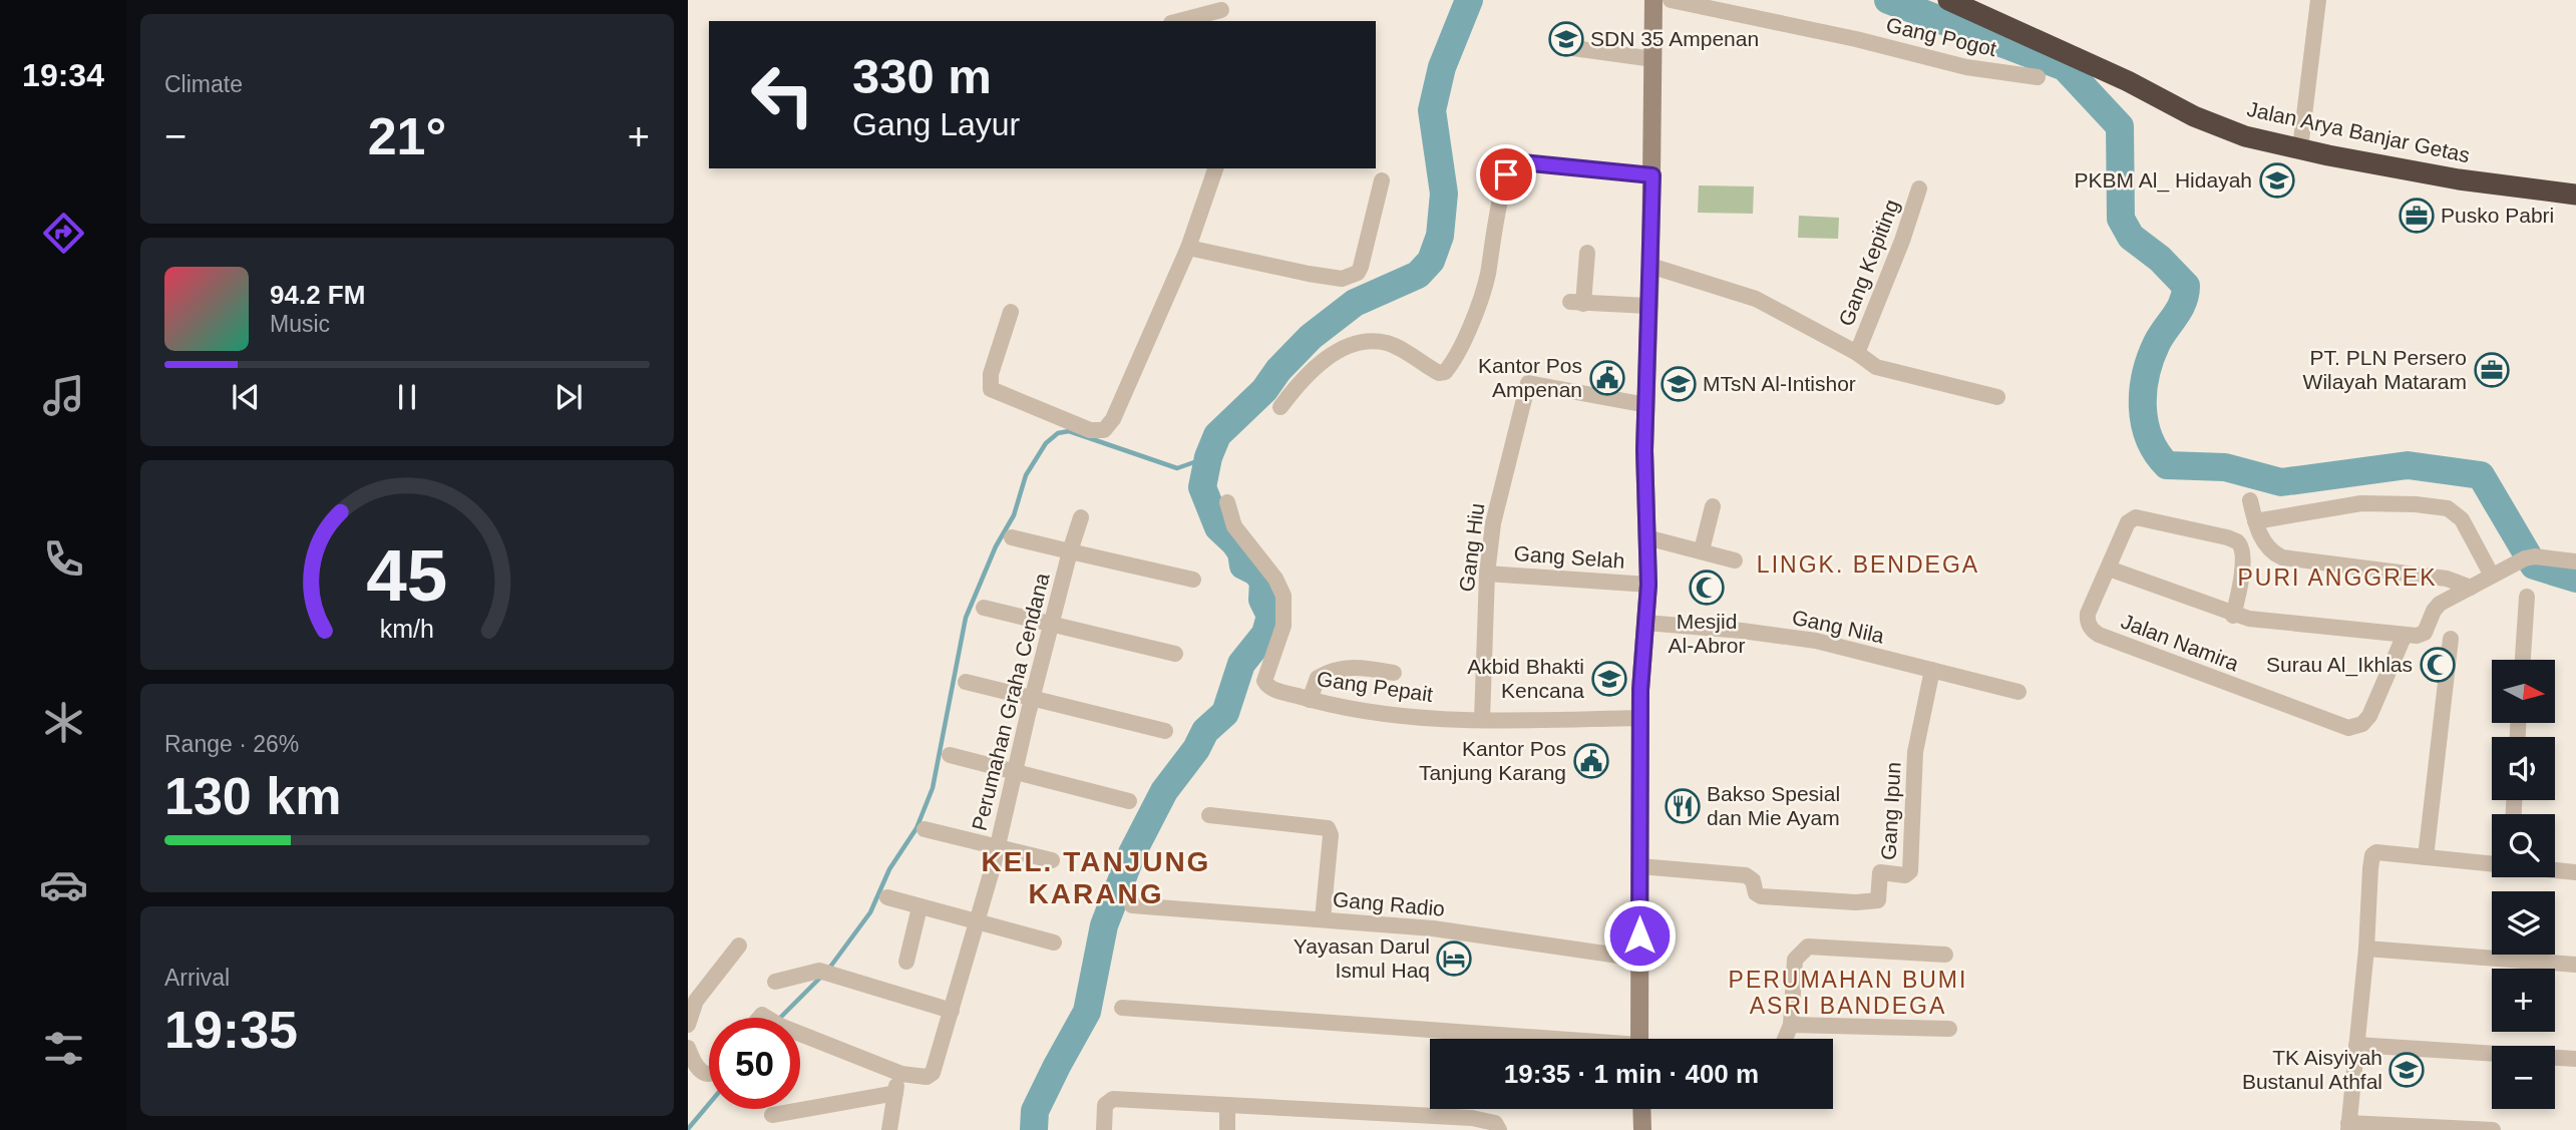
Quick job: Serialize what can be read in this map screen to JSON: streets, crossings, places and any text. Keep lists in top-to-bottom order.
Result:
{
  "streets": {
    "highway": ["Jalan Arya Banjar Getas"],
    "street": [
      "Gang Pogot",
      "Gang Kepiting",
      "Gang Hiu",
      "Gang Selah",
      "Gang Nila",
      "Jalan Namira",
      "Gang Pepait",
      "Perumahan Graha Cendana",
      "Gang Ipun",
      "Gang Radio"
    ]
  },
  "crossings": [
    ["Gang Hiu", "Gang Selah"],
    ["Gang Hiu", "Gang Pepait"],
    ["Gang Nila", "Gang Ipun"]
  ],
  "districts": [
    "LINGK. BENDEGA",
    "PURI ANGGREK",
    "KEL. TANJUNG KARANG",
    "PERUMAHAN BUMI ASRI BANDEGA"
  ],
  "places": {
    "school or university": [
      "SDN 35 Ampenan",
      "PKBM Al_ Hidayah",
      "MTsN Al-Intishor",
      "Akbid Bhakti Kencana",
      "TK Aisyiyah Bustanul Athfal"
    ],
    "office": ["Pusko Pabri", "PT. PLN Persero Wilayah Mataram"],
    "public building": ["Kantor Pos Ampenan", "Kantor Pos Tanjung Karang"],
    "mosque": ["Mesjid Al-Abror", "Surau Al_Ikhlas"],
    "restaurant": ["Bakso Spesial dan Mie Ayam"],
    "hotel": ["Yayasan Darul Ismul Haq"]
  },
  "north": "right",
  "page": {
    "tabs": "19:34",
    "tile": [
      "Climate",
      ["Range · 26%", "130 km"],
      ["Arrival", "19:35"]
    ],
    "turn": ["330 m", "Gang Layur"],
    "heat": ["−", "21°", "+"],
    "song": ["94.2 FM", "Music"],
    "map_buttons": ["+", "−"],
    "limit": "50",
    "trip": "19:35 · 1 min · 400 m",
    "gauge": ["45", "km/h"]
  }
}
